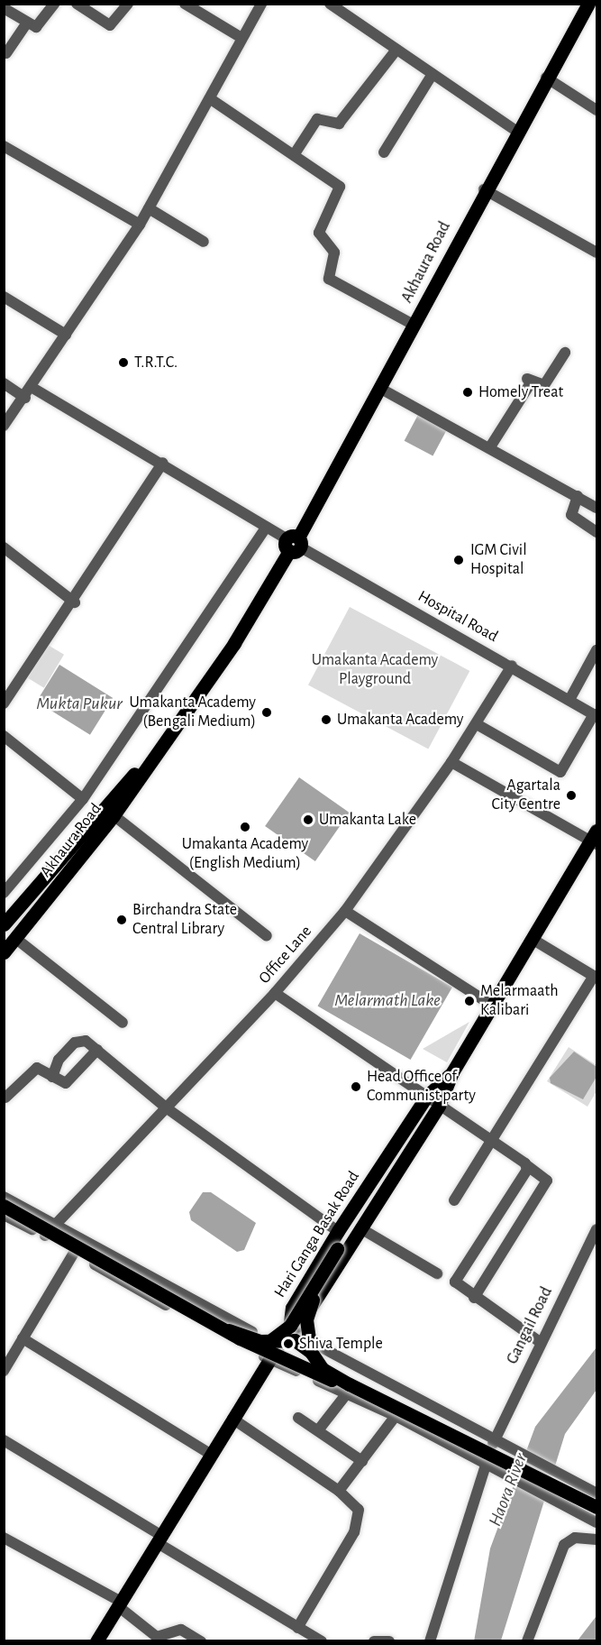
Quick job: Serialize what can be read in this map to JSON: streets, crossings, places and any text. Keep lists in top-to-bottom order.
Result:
{
  "streets": {
    "main road": ["Akhaura Road", "Hari Ganga Basak Road"],
    "street": ["Hospital Road", "Office Lane", "Gangail Road"]
  },
  "crossings": [
    ["Akhaura Road", "Hospital Road"],
    ["Hospital Road", "Office Lane"]
  ],
  "water": ["Mukta Pukur", "Melarmath Lake", "Haora River"],
  "parks": ["Umakanta Academy Playground"],
  "places": [
    "T.R.T.C.",
    "Homely Treat",
    "IGM Civil Hospital",
    "Umakanta Academy (Bengali Medium)",
    "Umakanta Academy",
    "Agartala City Centre",
    "Umakanta Lake",
    "Umakanta Academy (English Medium)",
    "Birchandra State Central Library",
    "Melarmaath Kalibari",
    "Head Office of Communist party",
    "Shiva Temple"
  ]
}
